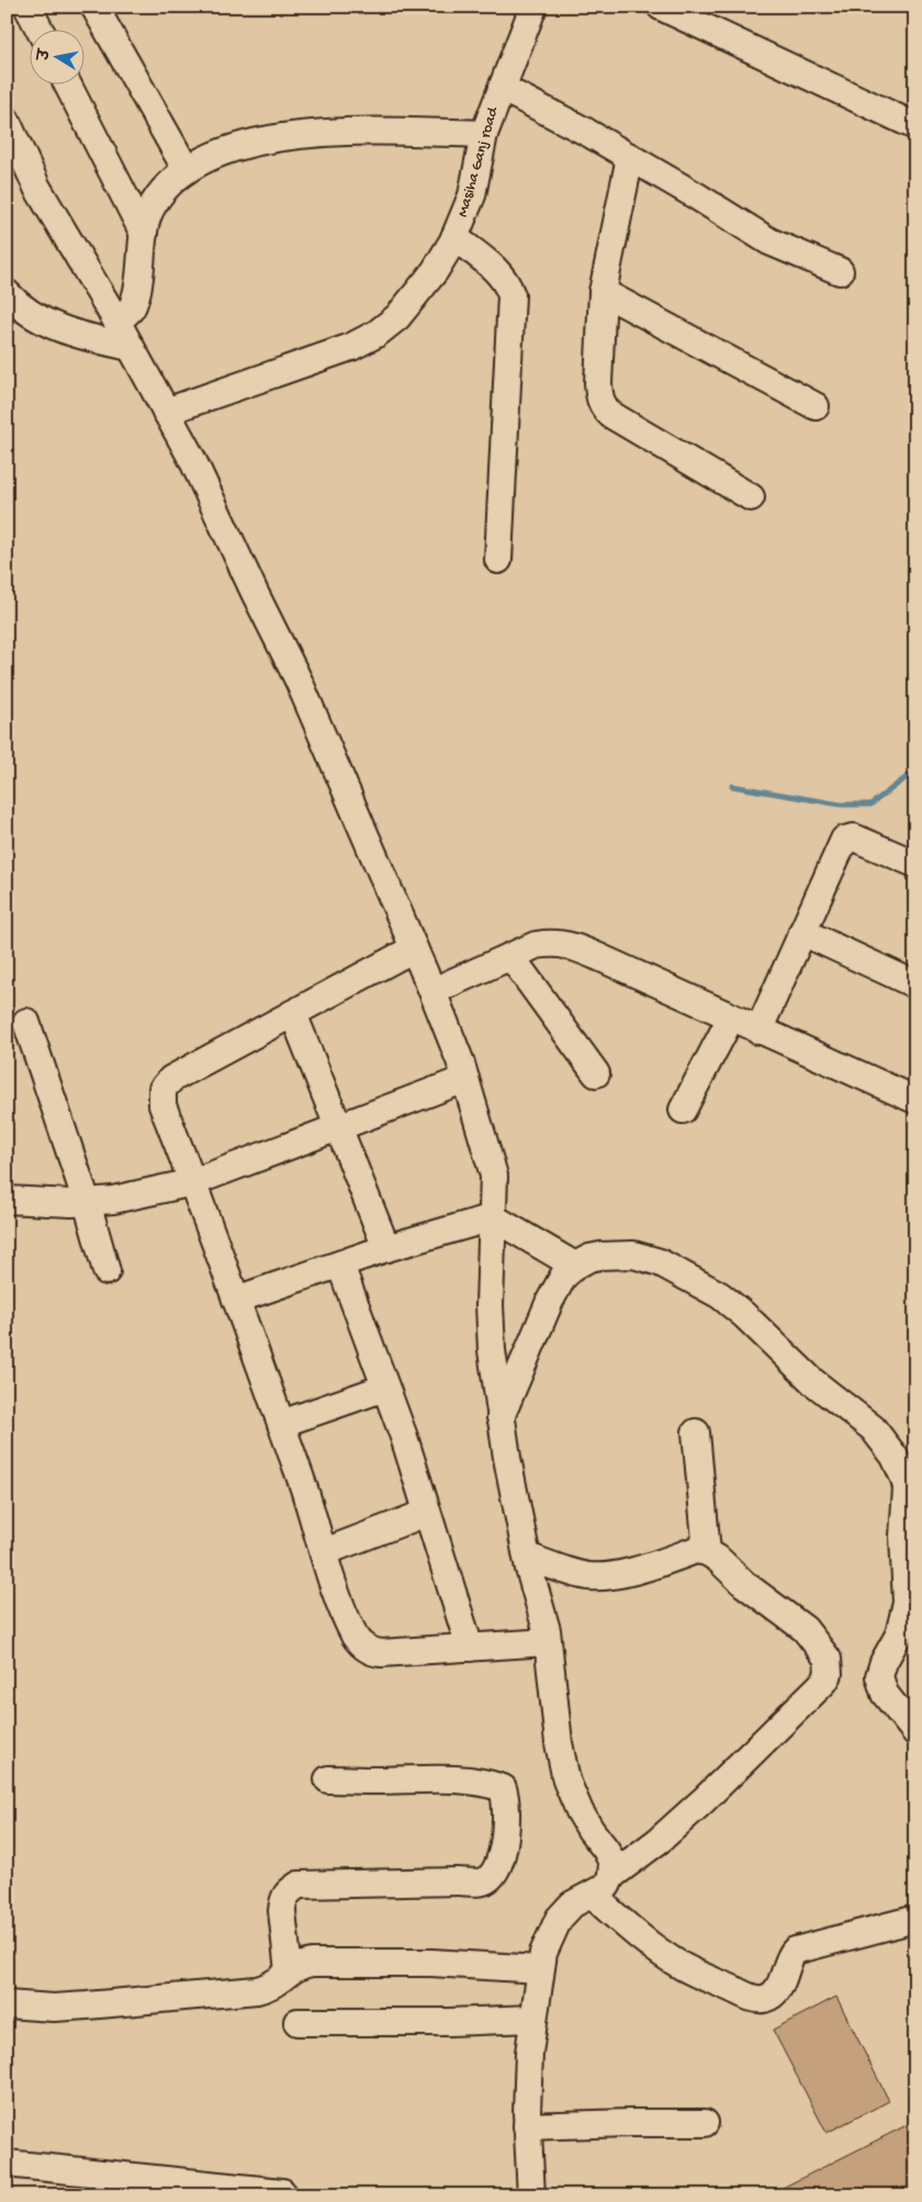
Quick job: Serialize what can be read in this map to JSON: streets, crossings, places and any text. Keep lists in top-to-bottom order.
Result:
{
  "streets": {
    "street": ["Masiha Ganj road"]
  },
  "north": "left"
}
